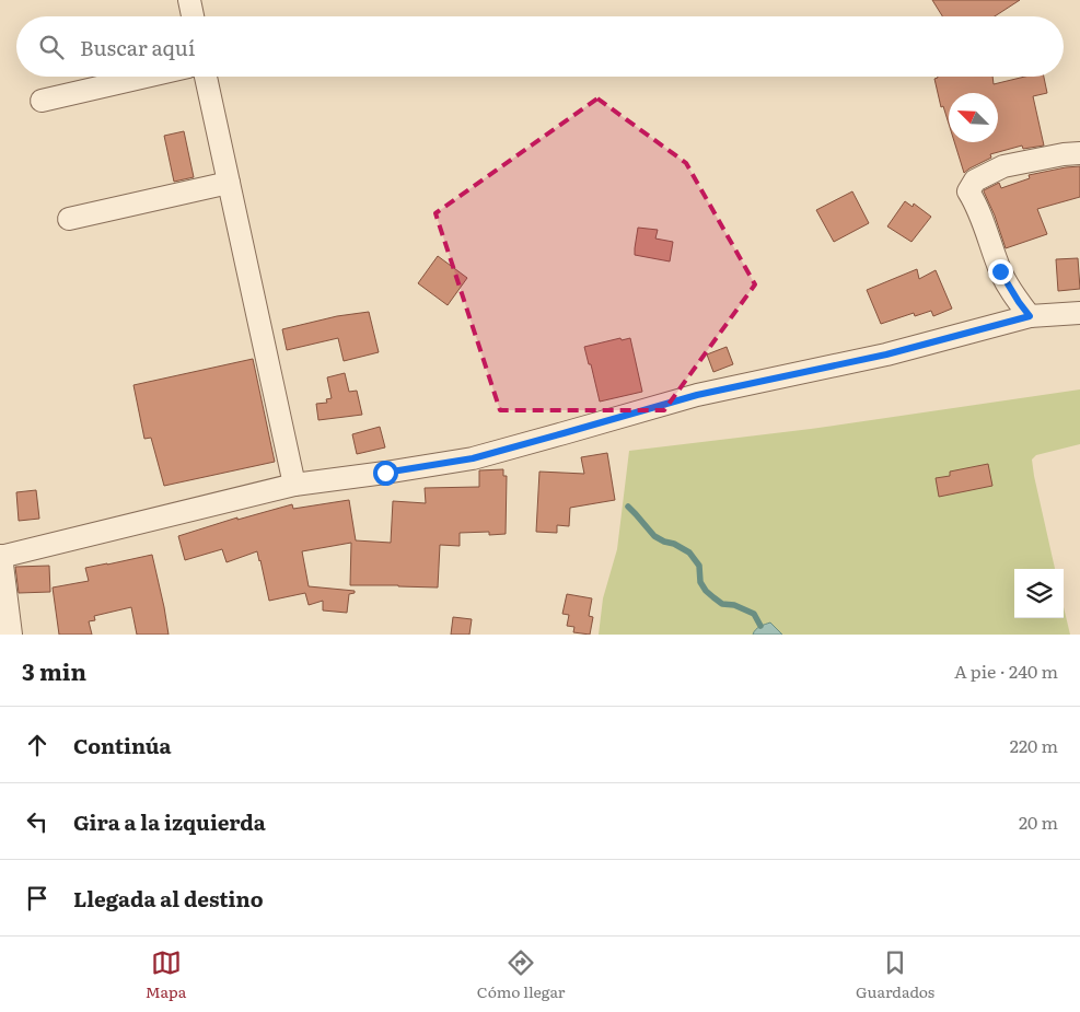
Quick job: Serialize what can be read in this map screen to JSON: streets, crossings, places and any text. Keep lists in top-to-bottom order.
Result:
{
  "north": "top left",
  "page": {
    "search": "Buscar aquí",
    "heading": ["3 min", "A pie · 240 m"],
    "list": [
      ["Continúa", "220 m"],
      ["Gira a la izquierda", "20 m"],
      "Llegada al destino"
    ],
    "nav": ["Mapa", "Cómo llegar", "Guardados"]
  }
}
